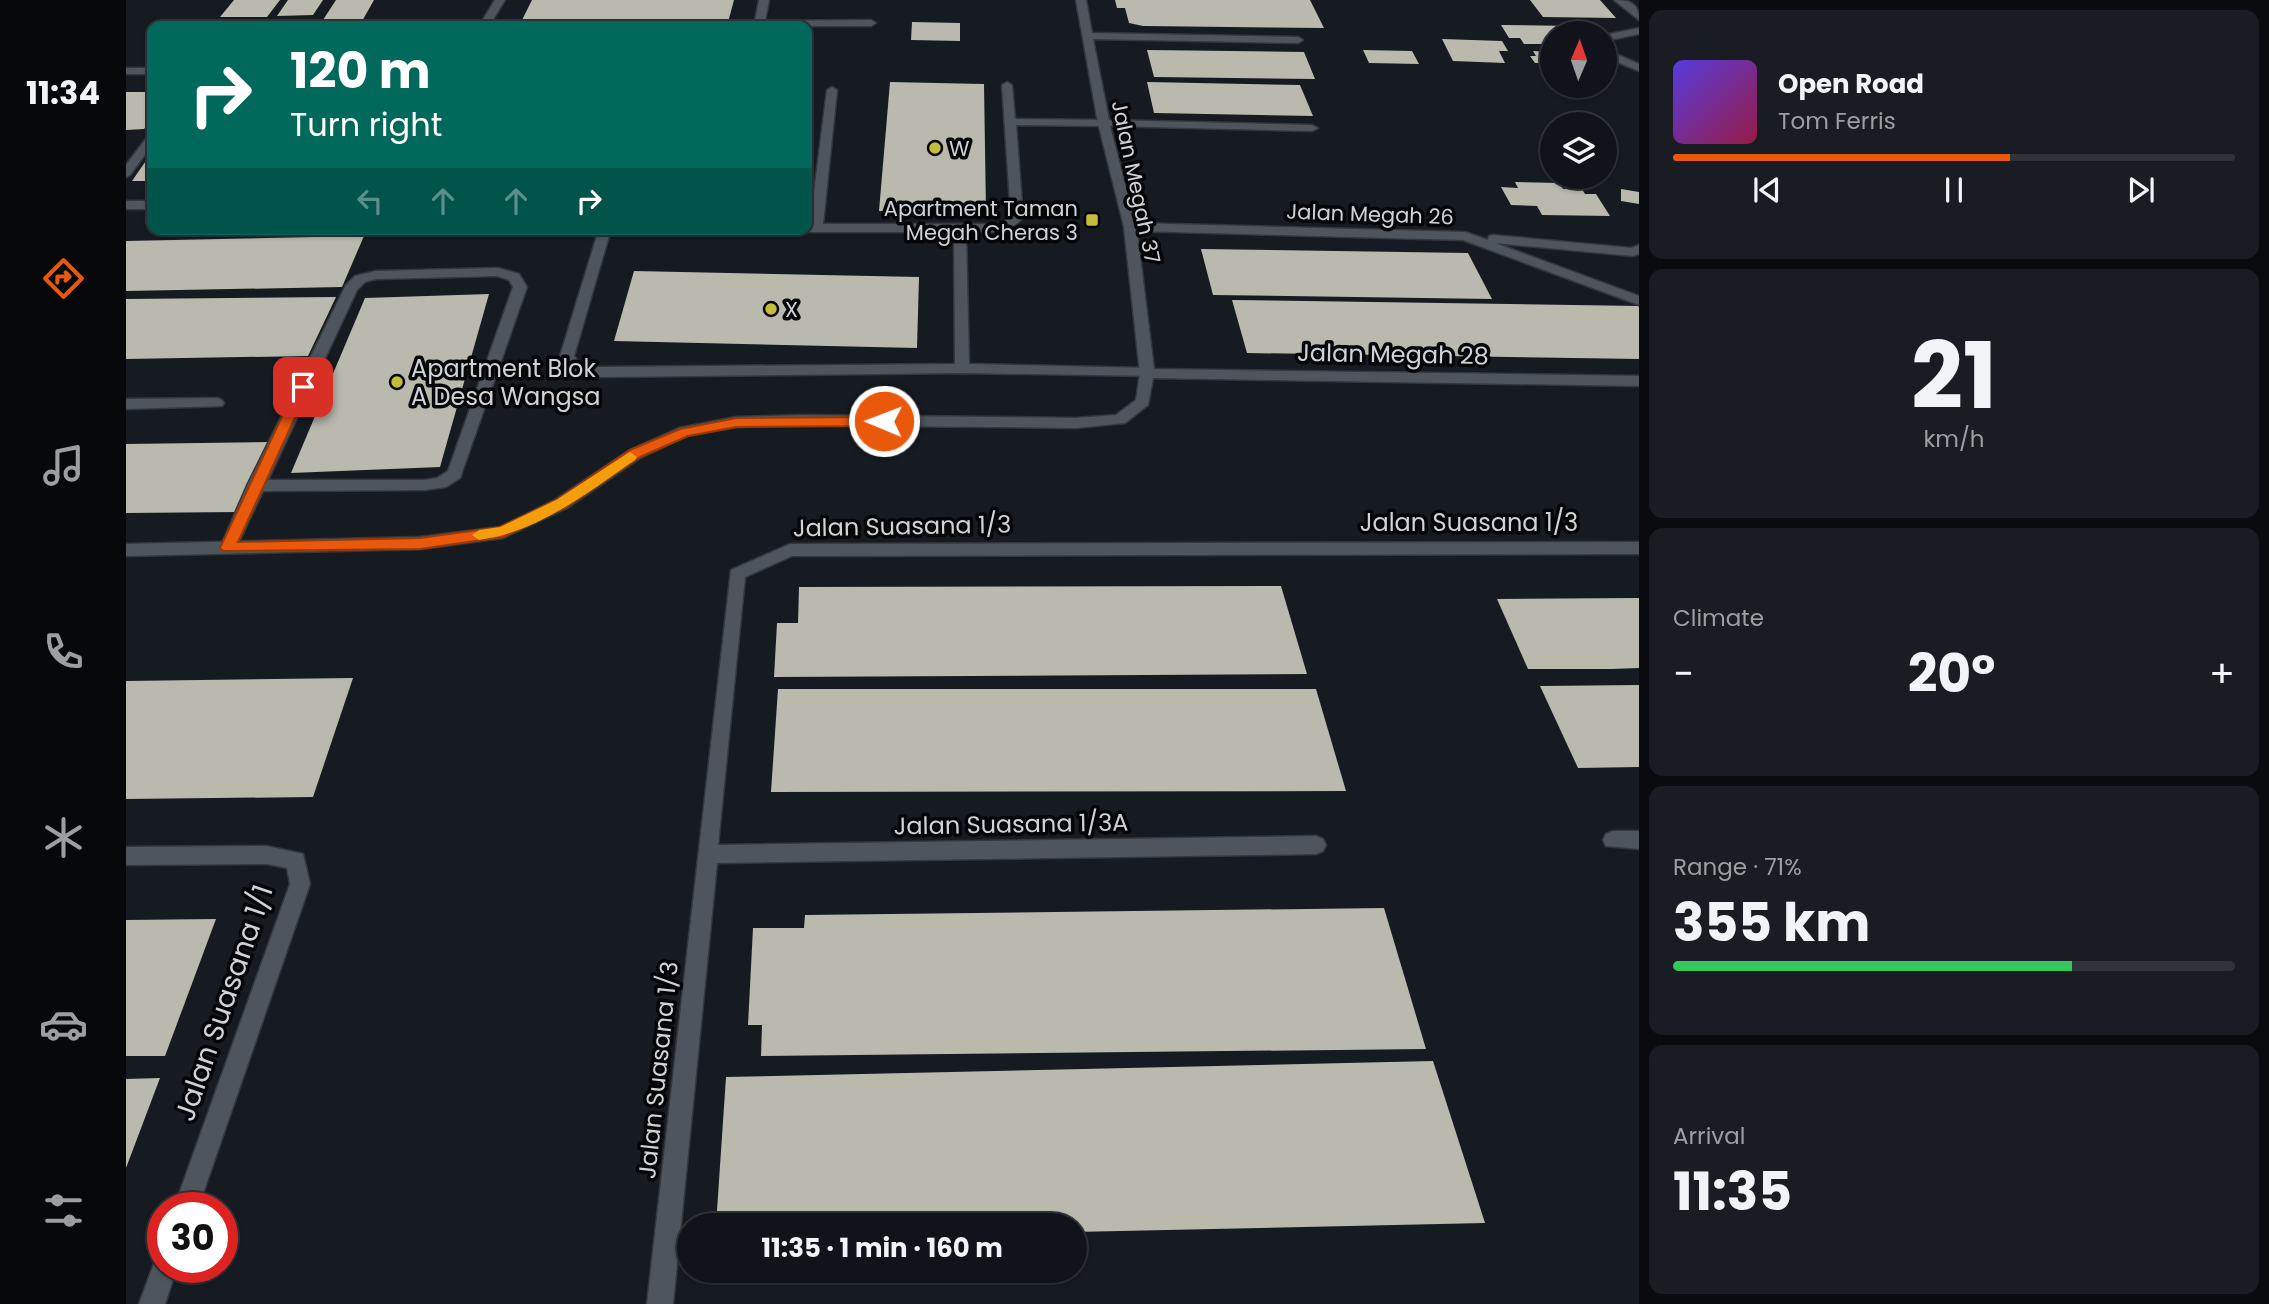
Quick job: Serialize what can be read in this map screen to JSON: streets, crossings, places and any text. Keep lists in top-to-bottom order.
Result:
{
  "streets": {
    "street": [
      "Jalan Megah 37",
      "Jalan Megah 26",
      "Jalan Megah 28",
      "Jalan Suasana 1/3",
      "Jalan Suasana 1/3A",
      "Jalan Suasana 1/1"
    ]
  },
  "crossings": [
    ["Jalan Megah 37", "Jalan Megah 26"],
    ["Jalan Megah 37", "Jalan Megah 28"],
    ["Jalan Suasana 1/3", "Jalan Suasana 1/3A"]
  ],
  "places": {
    "other": ["W", "X", "Apartment Blok A Desa Wangsa"],
    "transit": ["Apartment Taman Megah Cheras 3"]
  },
  "north": "top",
  "page": {
    "tabs": "11:34",
    "turn": ["120 m", "Turn right"],
    "song": ["Open Road", "Tom Ferris"],
    "tile": [
      ["21", "km/h"],
      "Climate",
      ["Range · 71%", "355 km"],
      ["Arrival", "11:35"]
    ],
    "heat": ["−", "20°", "+"],
    "limit": "30",
    "trip": "11:35 · 1 min · 160 m"
  }
}
